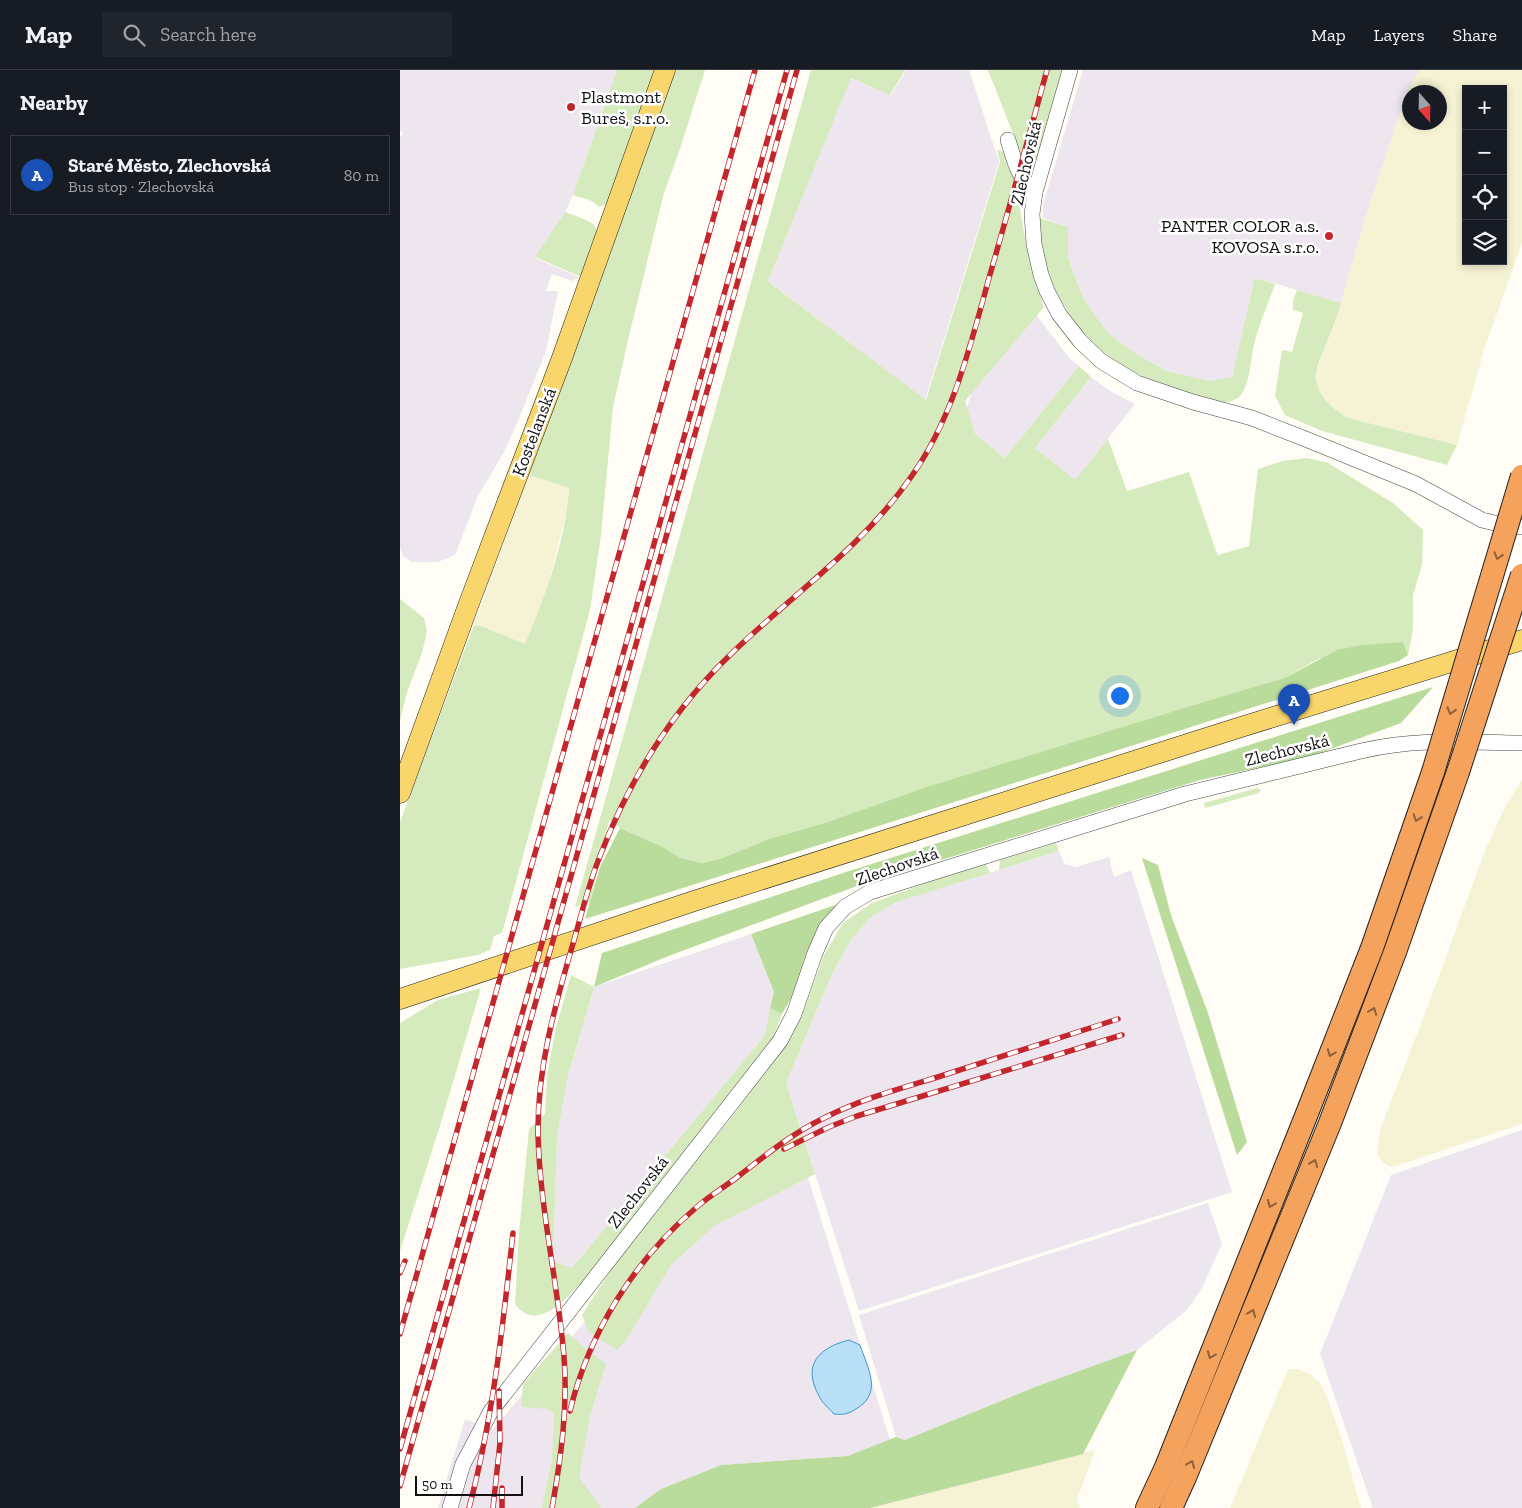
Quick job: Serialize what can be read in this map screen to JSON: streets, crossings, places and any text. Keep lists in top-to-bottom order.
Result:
{
  "streets": {
    "main road": ["Kostelanská"],
    "street": ["Zlechovská"]
  },
  "places": ["Plastmont Bureš, s.r.o.", "PANTER COLOR a.s. KOVOSA s.r.o."],
  "scale_bar": "50 m",
  "north": "bottom",
  "page": {
    "header": "Map",
    "search": "Search here",
    "nav": ["Map", "Layers", "Share"],
    "heading": "Nearby",
    "map_buttons": ["+", "−"],
    "list": [
      {
        "mark": "A",
        "name": "Staré Město, Zlechovská",
        "note": "Bus stop · Zlechovská",
        "value": "80 m"
      }
    ],
    "pins": "A",
    "scale": "50 m"
  }
}
